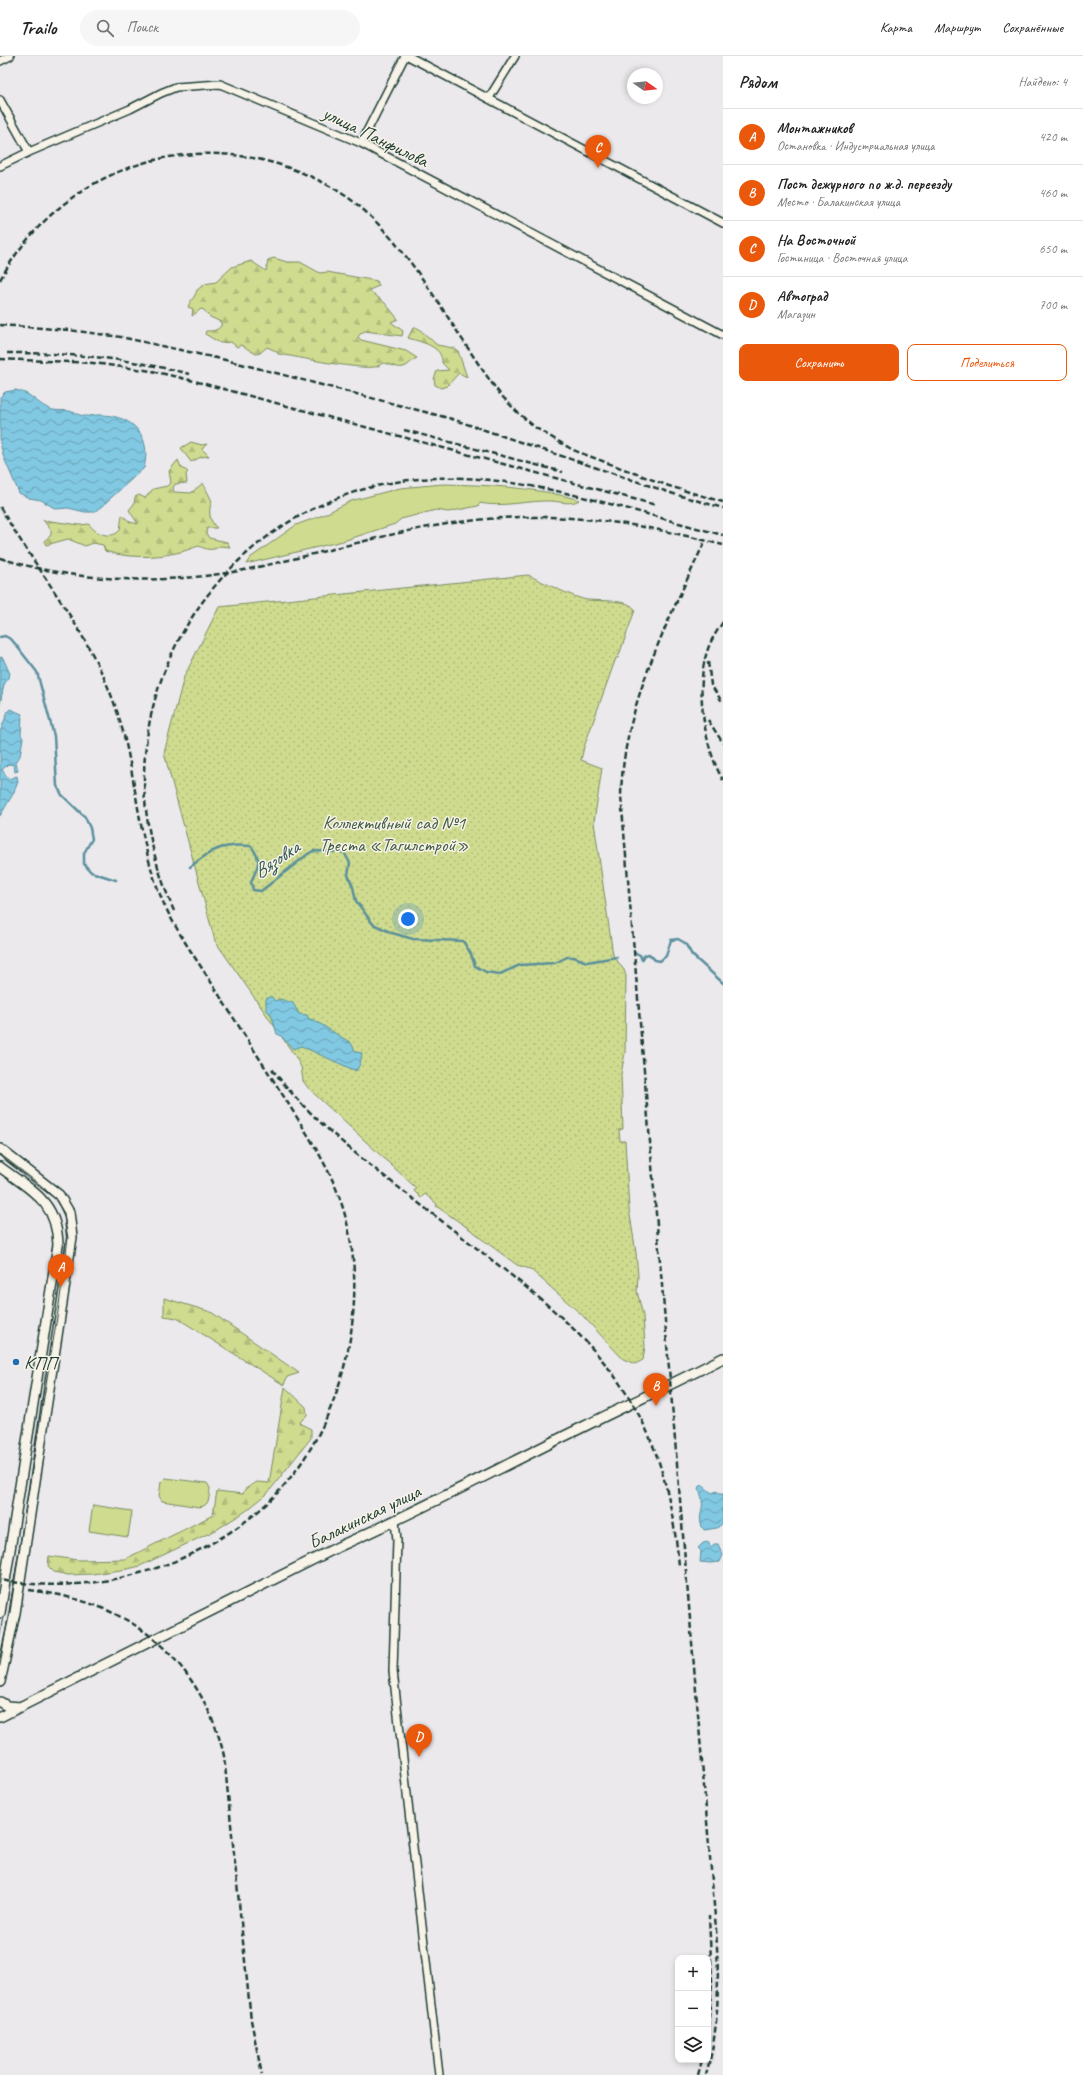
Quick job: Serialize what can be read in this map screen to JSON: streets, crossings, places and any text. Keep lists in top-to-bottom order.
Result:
{
  "streets": {
    "main road": ["Балакинская улица"],
    "street": ["улица Панфилова"]
  },
  "water": ["Вязовка"],
  "parks": ["Коллективный сад №1 Треста «Тагилстрой»"],
  "places": ["КПП"],
  "north": "right",
  "page": {
    "header": "Trailo",
    "search": "Поиск",
    "nav": ["Карта", "Маршрут", "Сохранённые"],
    "heading": ["Рядом", "Найдено: 4"],
    "list": [
      {
        "mark": "A",
        "name": "Монтажников",
        "note": "Остановка · Индустриальная улица",
        "value": "420 m"
      },
      {
        "mark": "B",
        "name": "Пост дежурного по ж.д. переезду",
        "note": "Место · Балакинская улица",
        "value": "460 m"
      },
      {
        "mark": "C",
        "name": "На Восточной",
        "note": "Гостиница · Восточная улица",
        "value": "650 m"
      },
      {
        "mark": "D",
        "name": "Автоград",
        "note": "Магазин",
        "value": "700 m"
      }
    ],
    "pins": [
      "C",
      "A",
      "B",
      "D"
    ],
    "buttons": ["Сохранить", "Поделиться"],
    "map_buttons": ["+", "−"]
  }
}
